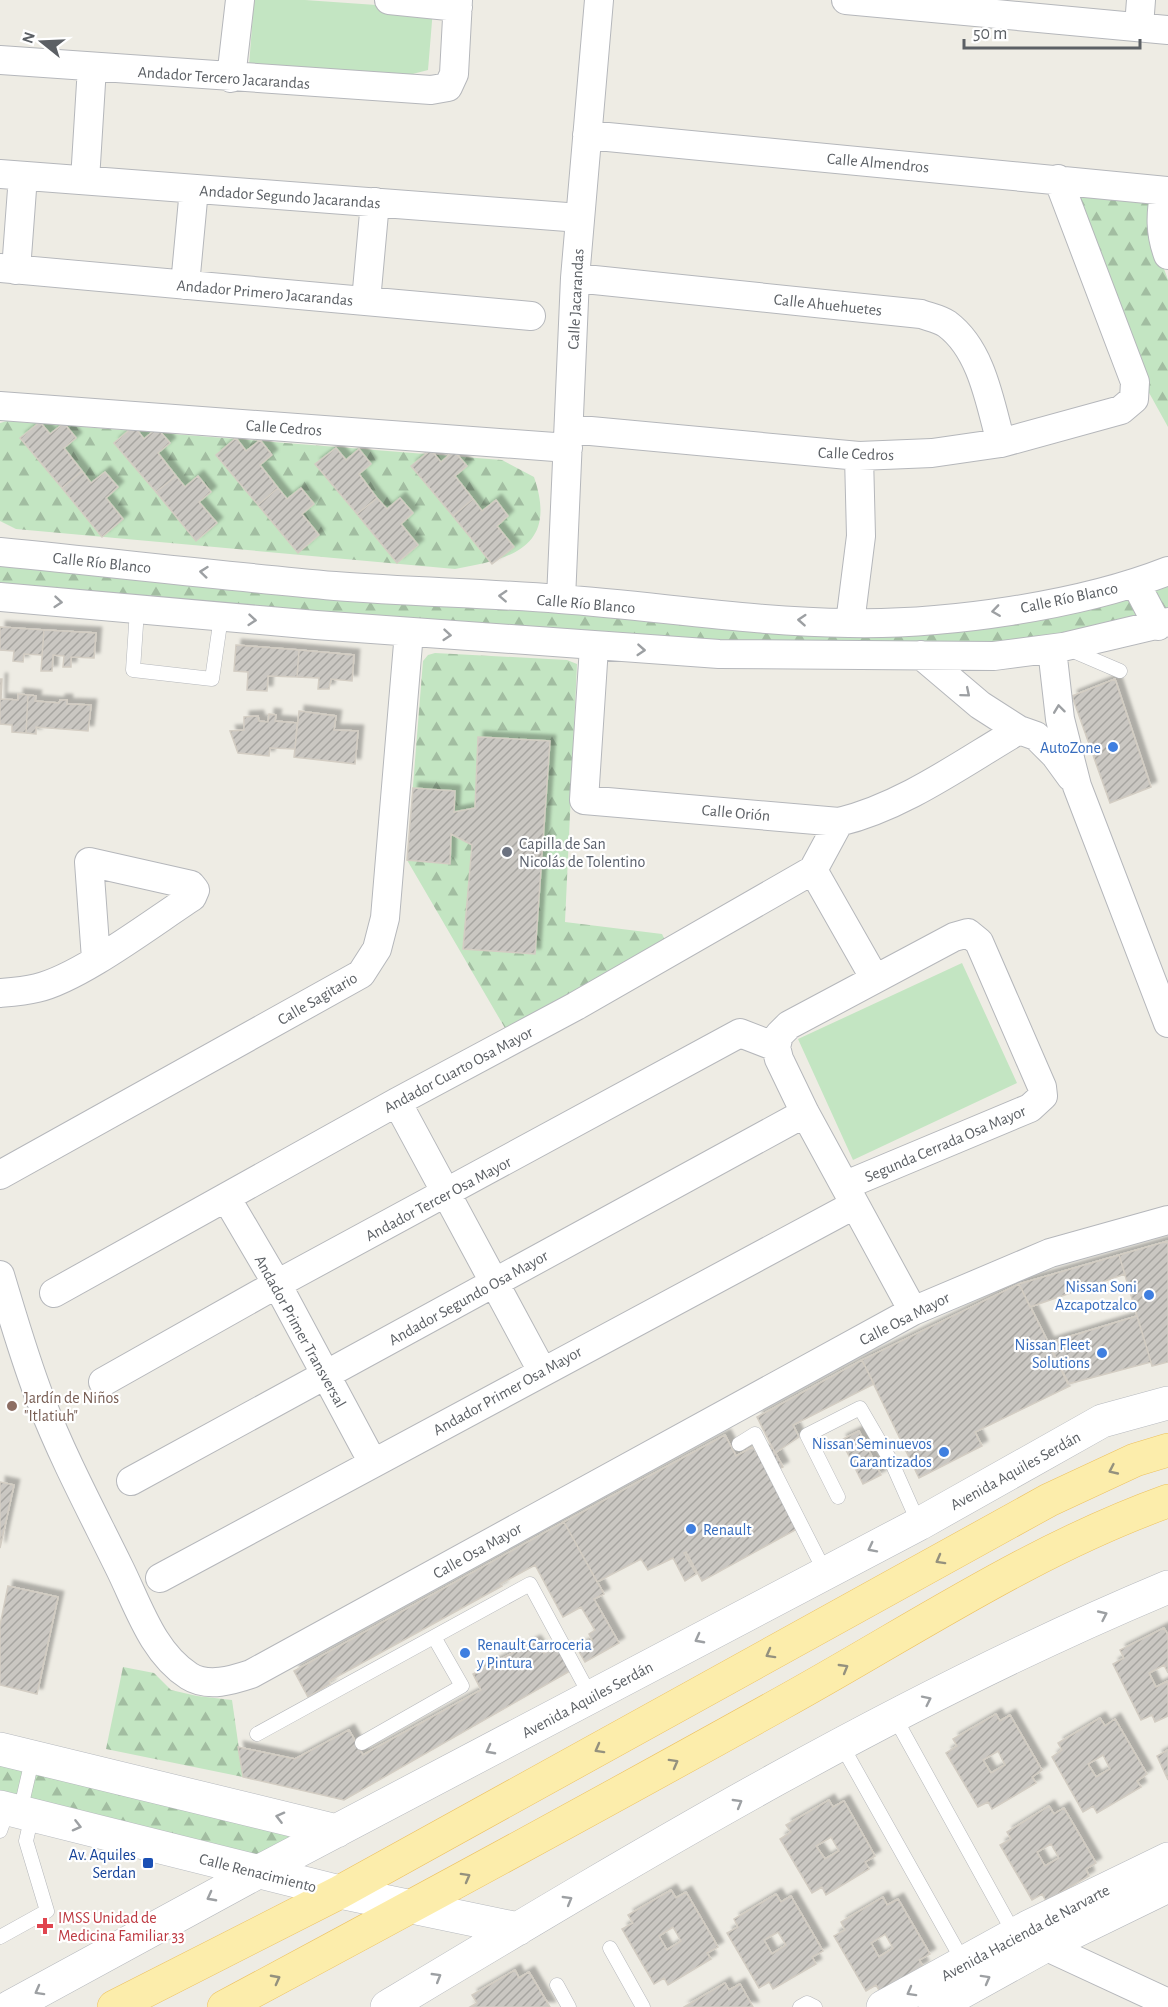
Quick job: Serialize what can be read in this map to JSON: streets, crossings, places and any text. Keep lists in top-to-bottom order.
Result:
{
  "streets": {
    "street": [
      "Andador Tercero Jacarandas",
      "Calle Almendros",
      "Andador Segundo Jacarandas",
      "Andador Primero Jacarandas",
      "Calle Jacarandas",
      "Calle Ahuehuetes",
      "Calle Cedros",
      "Calle Río Blanco",
      "Calle Orión",
      "Calle Sagitario",
      "Andador Cuarto Osa Mayor",
      "Segunda Cerrada Osa Mayor",
      "Andador Tercer Osa Mayor",
      "Andador Segundo Osa Mayor",
      "Calle Osa Mayor",
      "Andador Primer Transversal",
      "Andador Primer Osa Mayor",
      "Avenida Aquiles Serdán",
      "Calle Renacimiento",
      "Avenida Hacienda de Narvarte"
    ]
  },
  "crossings": [
    ["Calle Almendros", "Calle Jacarandas"],
    ["Calle Almendros", "Calle Cedros"],
    ["Andador Segundo Jacarandas", "Calle Jacarandas"],
    ["Calle Jacarandas", "Calle Ahuehuetes"],
    ["Calle Jacarandas", "Calle Cedros"],
    ["Calle Jacarandas", "Calle Río Blanco"],
    ["Calle Ahuehuetes", "Calle Cedros"],
    ["Andador Cuarto Osa Mayor", "Andador Primer Transversal"],
    ["Segunda Cerrada Osa Mayor", "Andador Tercer Osa Mayor"],
    ["Segunda Cerrada Osa Mayor", "Andador Segundo Osa Mayor"],
    ["Segunda Cerrada Osa Mayor", "Calle Osa Mayor"],
    ["Segunda Cerrada Osa Mayor", "Andador Primer Osa Mayor"],
    ["Andador Tercer Osa Mayor", "Andador Primer Transversal"],
    ["Andador Segundo Osa Mayor", "Andador Primer Transversal"],
    ["Andador Primer Transversal", "Andador Primer Osa Mayor"],
    ["Avenida Aquiles Serdán", "Calle Renacimiento"]
  ],
  "places": {
    "other": [
      "AutoZone",
      "Capilla de San Nicolás de Tolentino",
      "Nissan Soni Azcapotzalco",
      "Nissan Fleet Solutions",
      "Jardín de Niños \"Itlatiuh\"",
      "Nissan Seminuevos Garantizados",
      "Renault",
      "Renault Carroceria y Pintura"
    ],
    "transit": ["Av. Aquiles Serdan"],
    "health": ["IMSS Unidad de Medicina Familiar 33"]
  },
  "scale_bar": "50 m",
  "north": "left"
}
